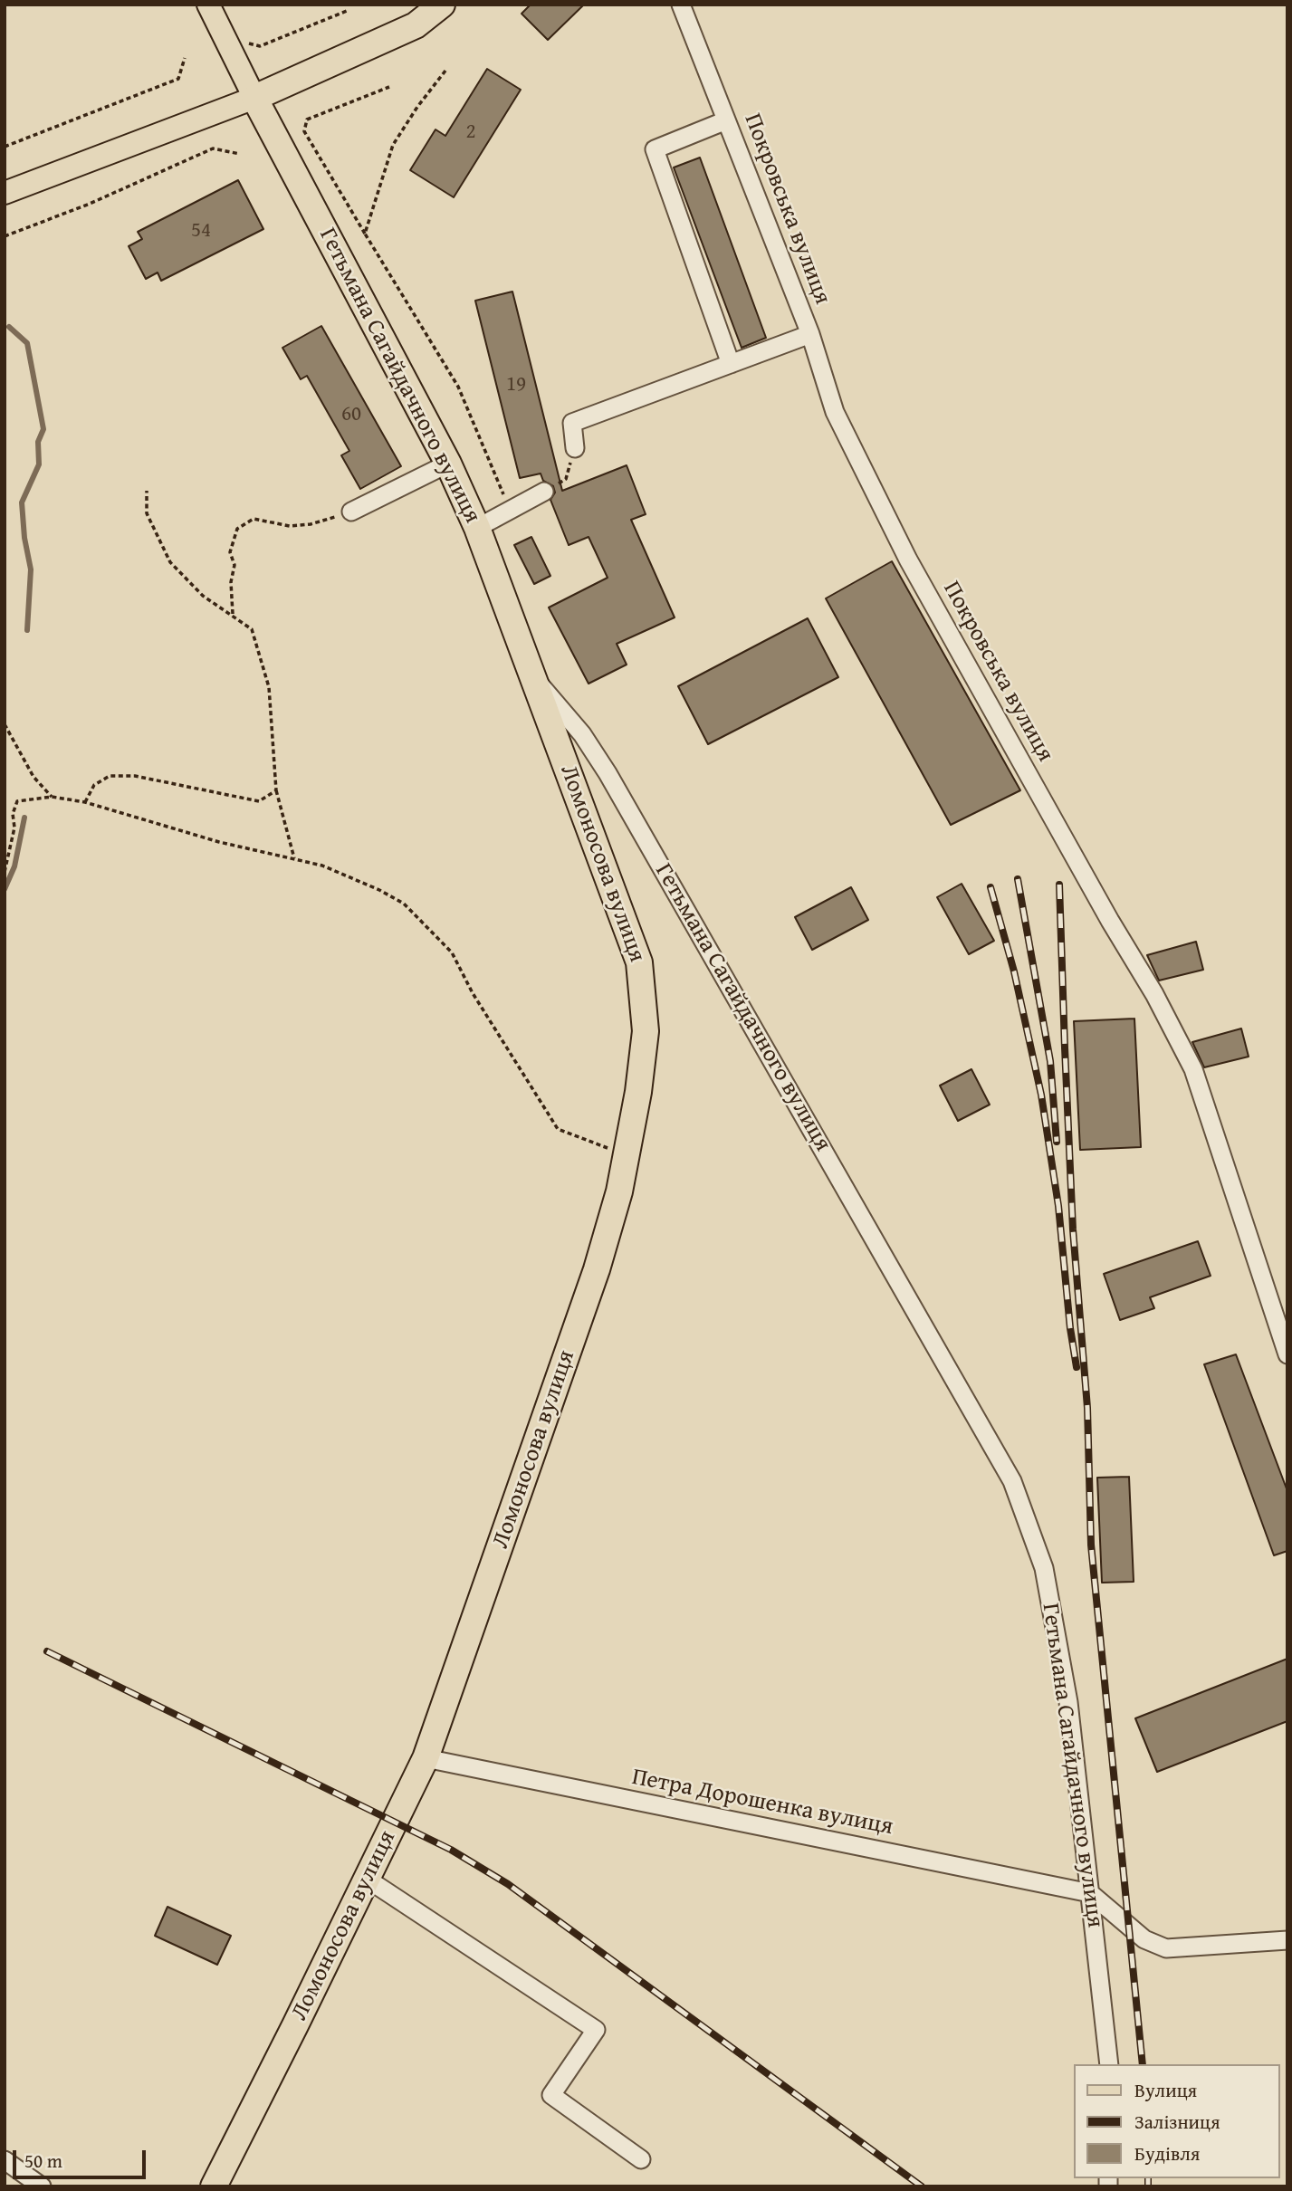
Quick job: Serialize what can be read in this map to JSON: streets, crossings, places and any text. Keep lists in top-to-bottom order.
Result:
{
  "streets": {
    "highway": ["Гетьмана Сагайдачного вулиця", "Ломоносова вулиця"],
    "street": ["Покровська вулиця", "Петра Дорошенка вулиця"]
  },
  "crossings": [
    ["Гетьмана Сагайдачного вулиця", "Ломоносова вулиця"],
    ["Гетьмана Сагайдачного вулиця", "Петра Дорошенка вулиця"],
    ["Ломоносова вулиця", "Петра Дорошенка вулиця"]
  ],
  "house_numbers": [
    "2",
    "54",
    "19",
    "60"
  ],
  "legend": ["Вулиця", "Залізниця", "Будівля"],
  "scale_bar": "50 m"
}
